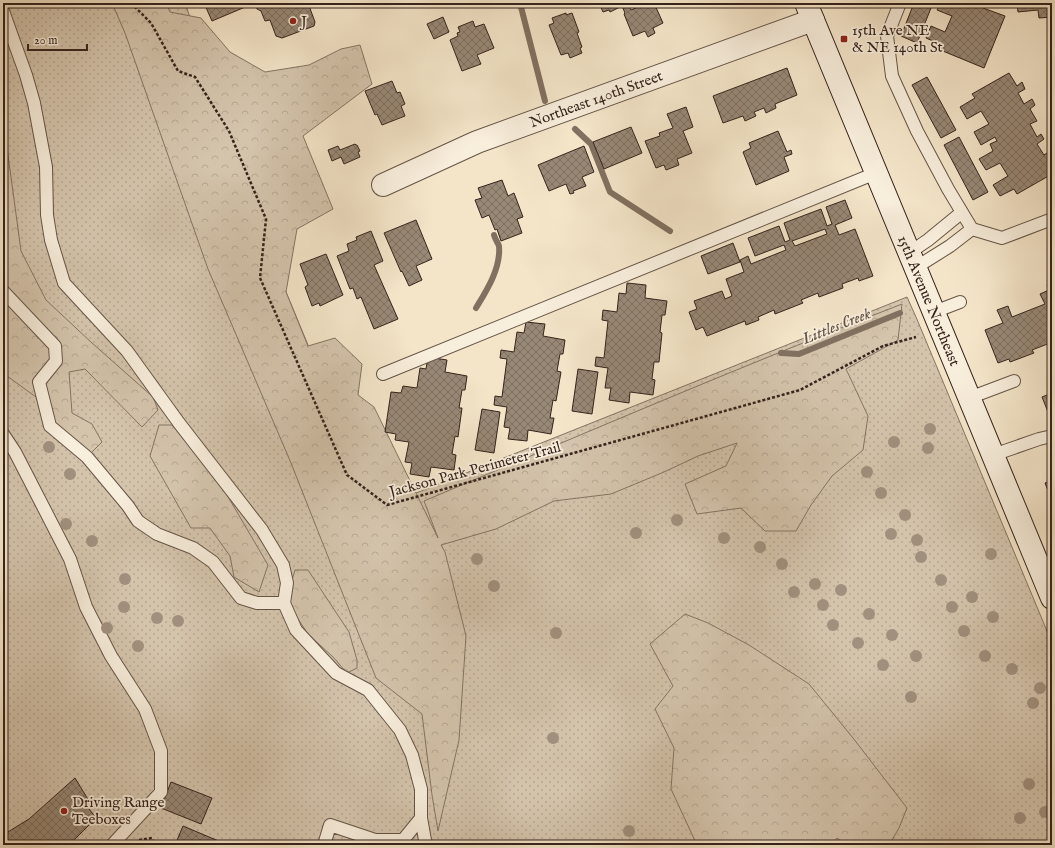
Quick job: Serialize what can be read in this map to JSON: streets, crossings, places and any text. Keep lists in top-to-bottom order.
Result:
{
  "streets": {
    "main road": ["Northeast 140th Street", "15th Avenue Northeast"],
    "path": ["Jackson Park Perimeter Trail"]
  },
  "crossings": [
    ["Northeast 140th Street", "15th Avenue Northeast"]
  ],
  "water": ["Littles Creek"],
  "places": {
    "other": ["J", "Driving Range Teeboxes"],
    "transit": ["15th Ave NE & NE 140th St"]
  },
  "scale_bar": "20 m"
}
